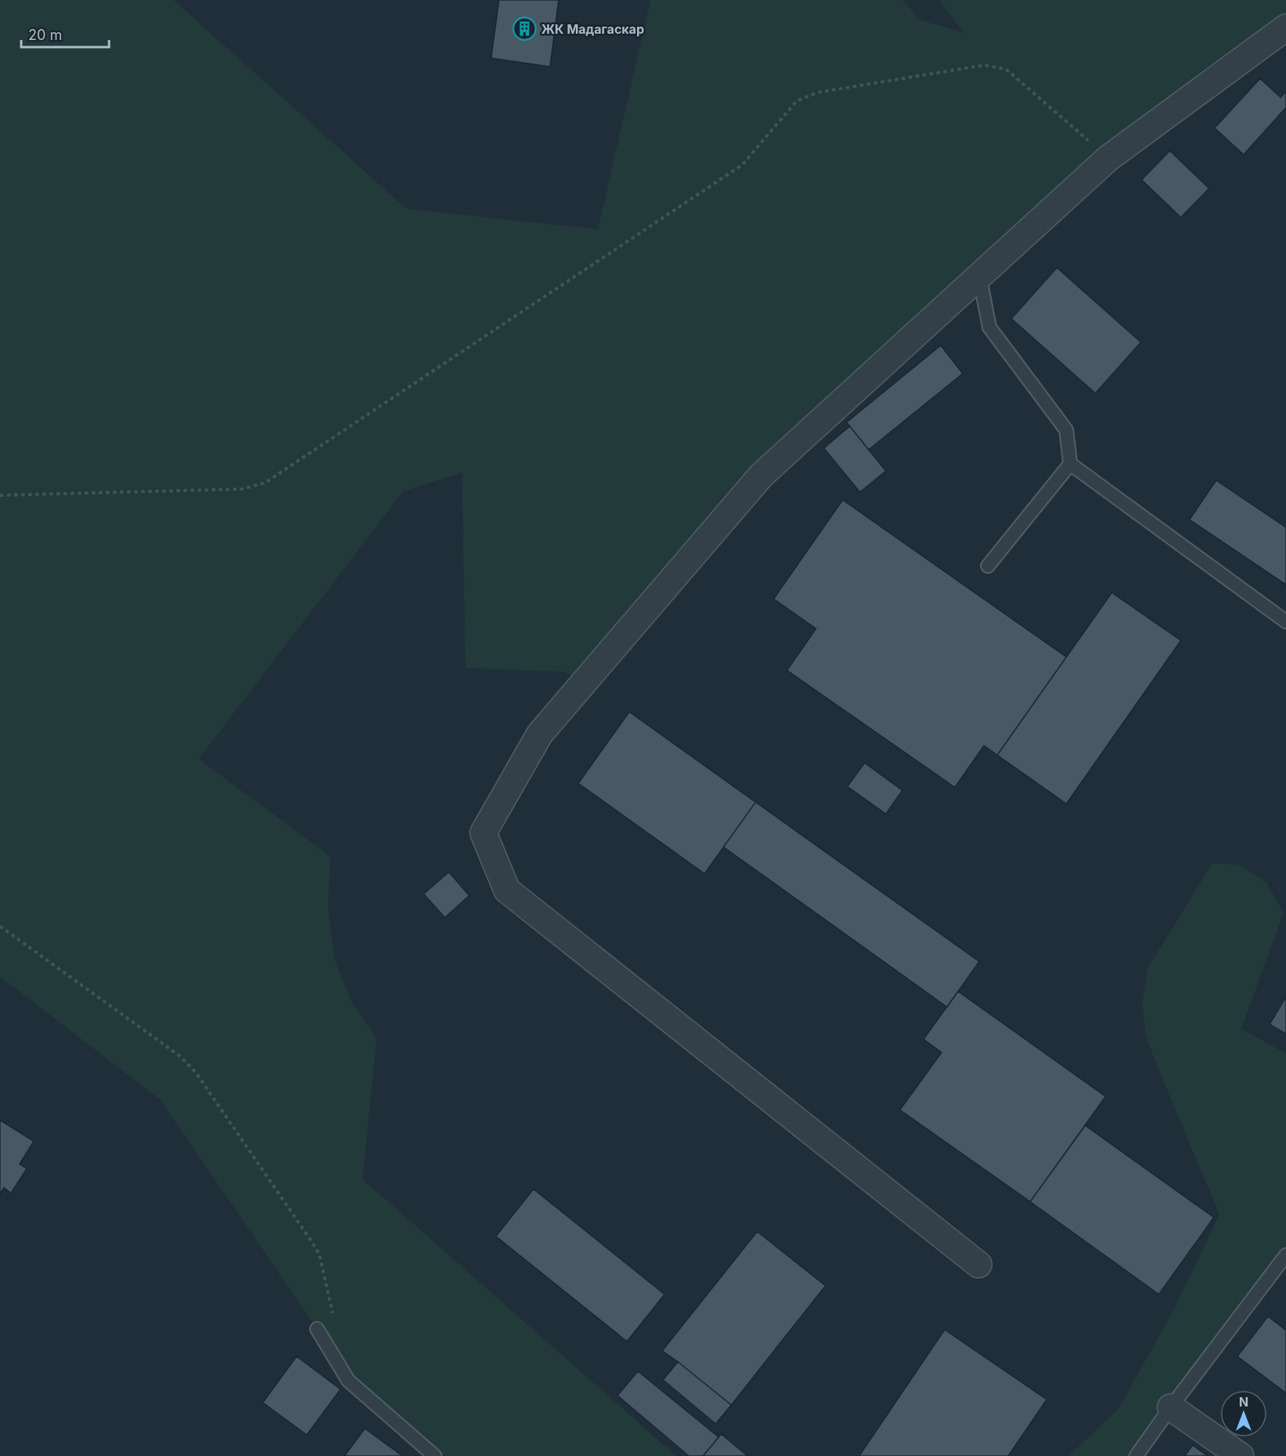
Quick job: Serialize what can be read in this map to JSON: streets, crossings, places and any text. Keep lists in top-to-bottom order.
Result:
{
  "places": {
    "building": ["ЖК Мадагаскар"]
  },
  "scale_bar": "20 m",
  "north": "top"
}
